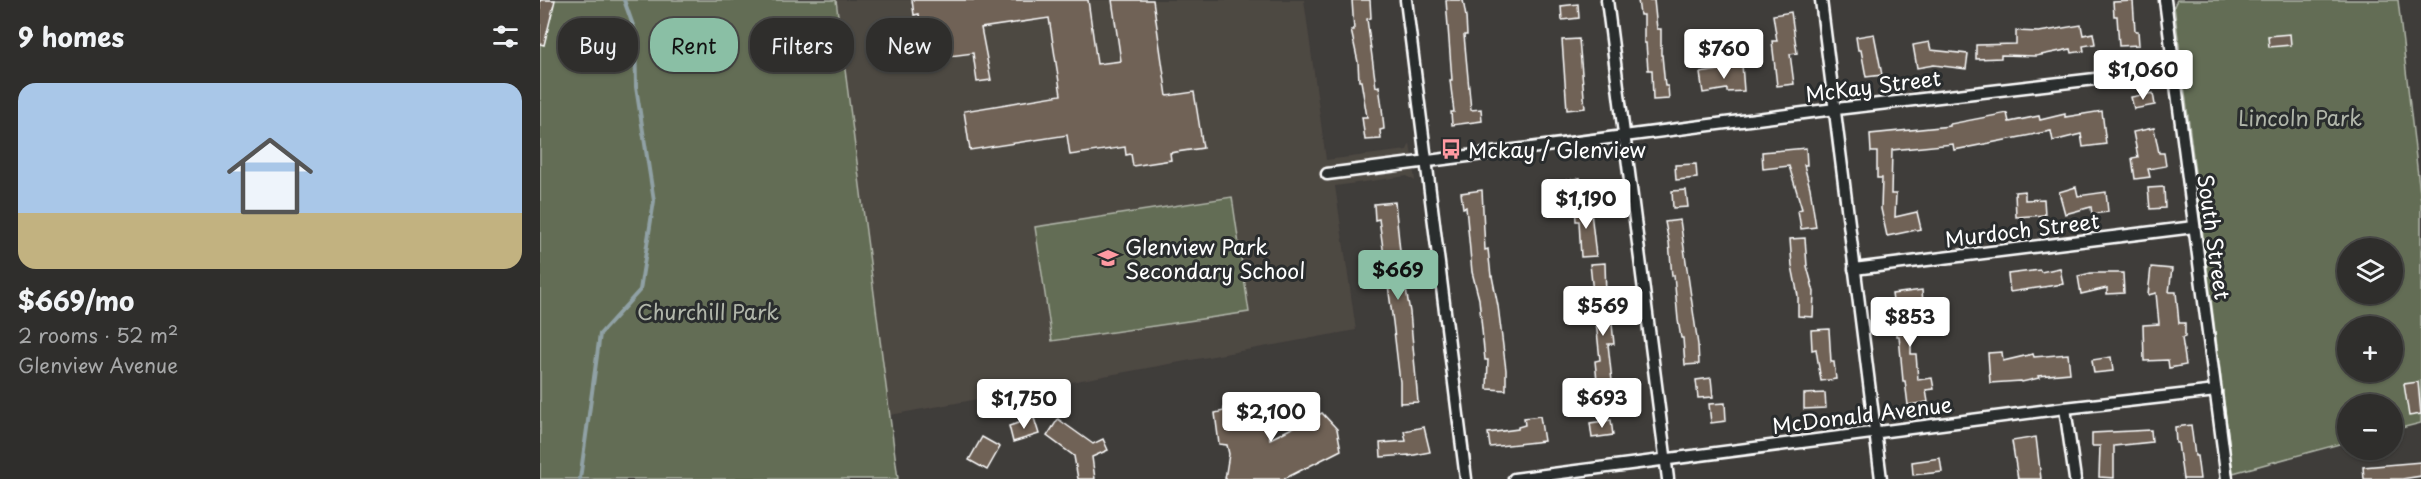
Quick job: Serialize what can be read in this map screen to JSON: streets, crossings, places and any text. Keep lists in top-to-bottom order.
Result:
{
  "streets": {
    "street": [
      "McKay Street",
      "Murdoch Street",
      "South Street",
      "McDonald Avenue"
    ]
  },
  "crossings": [
    ["McKay Street", "South Street"],
    ["Murdoch Street", "South Street"],
    ["South Street", "McDonald Avenue"]
  ],
  "parks": ["Lincoln Park", "Churchill Park"],
  "places": {
    "bus stop": ["Mckay / Glenview"],
    "school or university": ["Glenview Park Secondary School"]
  },
  "page": {
    "heading": "9 homes",
    "chip": [
      "Buy",
      "Rent",
      "Filters",
      "New"
    ],
    "price": [
      "$760",
      "$1,060",
      "$1,190",
      "$669",
      "$569",
      "$853",
      "$693",
      "$1,750",
      "$2,100"
    ],
    "list": [
      {
        "name": "$669/mo",
        "note": "2 rooms · 52 m² · Glenview Avenue"
      }
    ],
    "map_buttons": ["+", "−"]
  }
}
